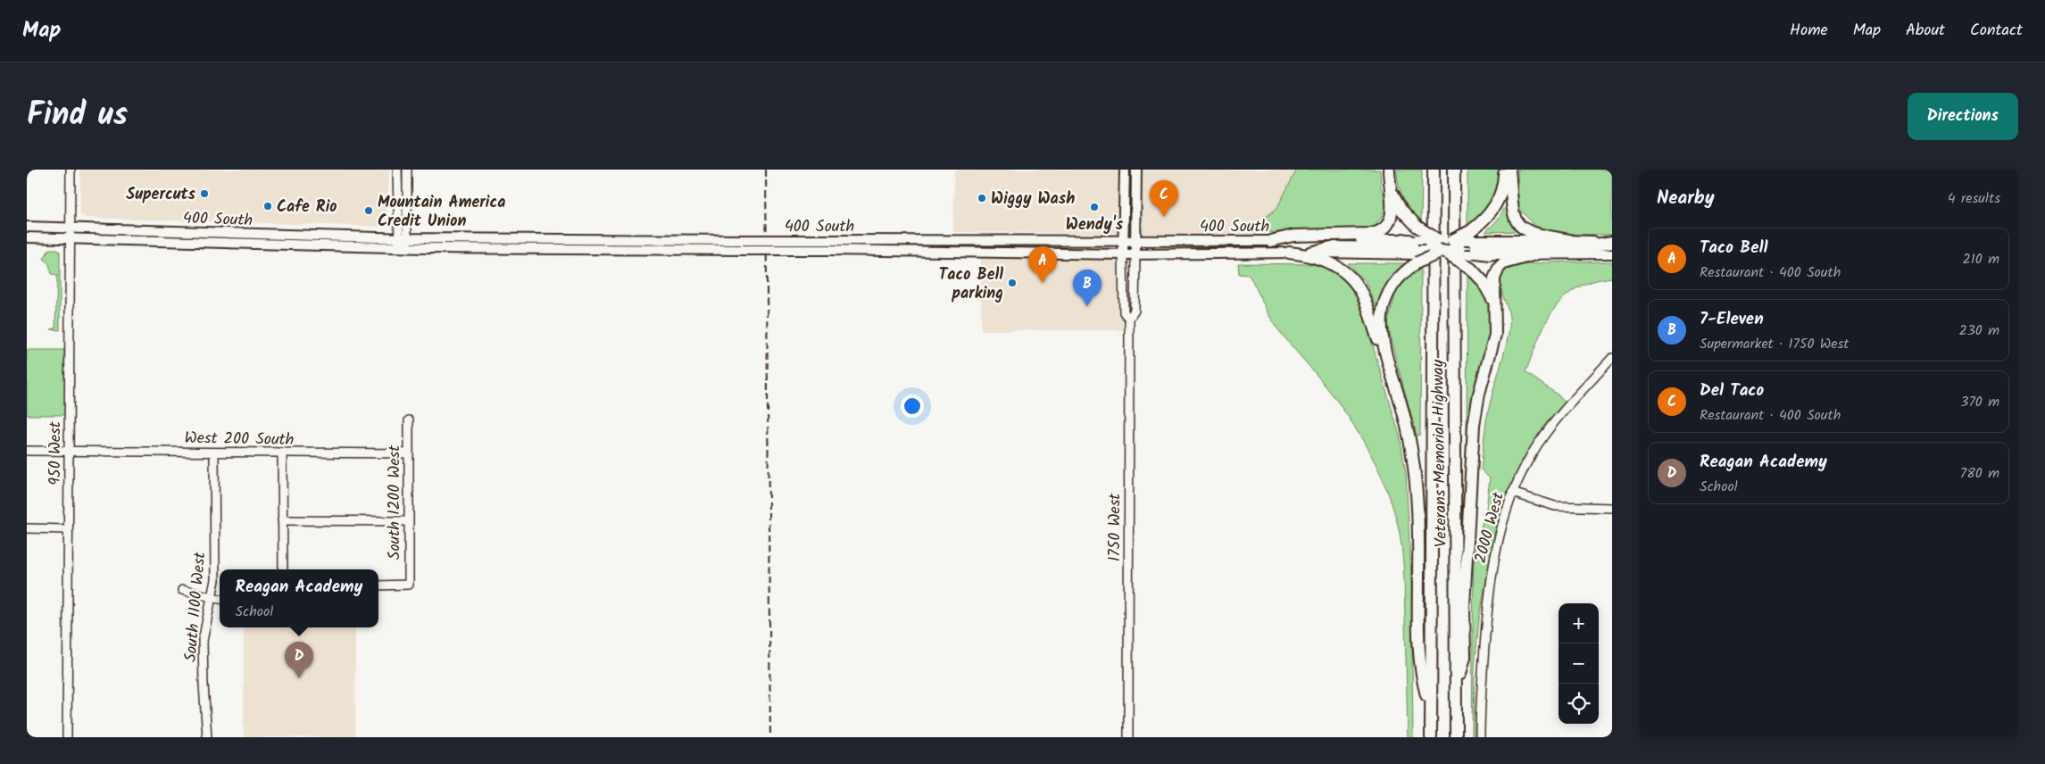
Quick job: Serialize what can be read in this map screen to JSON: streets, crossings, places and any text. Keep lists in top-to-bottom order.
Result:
{
  "streets": {
    "highway": ["Veterans Memorial Highway"],
    "main road": ["400 South", "1750 West"],
    "street": [
      "West 200 South",
      "950 West",
      "South 1200 West",
      "2000 West",
      "South 1100 West"
    ]
  },
  "crossings": [
    ["400 South", "950 West"],
    ["400 South", "1750 West"],
    ["West 200 South", "950 West"],
    ["West 200 South", "South 1200 West"],
    ["West 200 South", "South 1100 West"]
  ],
  "places": [
    "Supercuts",
    "Wiggy Wash",
    "Cafe Rio",
    "Wendy's",
    "Mountain America Credit Union",
    "Taco Bell parking"
  ],
  "page": {
    "header": "Map",
    "nav": [
      "Home",
      "Map",
      "About",
      "Contact"
    ],
    "title": "Find us",
    "buttons": "Directions",
    "heading": ["Nearby", "4 results"],
    "pins": [
      "C",
      "A",
      "B",
      "D"
    ],
    "list": [
      {
        "mark": "A",
        "name": "Taco Bell",
        "note": "Restaurant · 400 South",
        "value": "210 m"
      },
      {
        "mark": "B",
        "name": "7-Eleven",
        "note": "Supermarket · 1750 West",
        "value": "230 m"
      },
      {
        "mark": "C",
        "name": "Del Taco",
        "note": "Restaurant · 400 South",
        "value": "370 m"
      },
      {
        "mark": "D",
        "name": "Reagan Academy",
        "note": "School",
        "value": "780 m"
      }
    ],
    "popup": ["Reagan Academy", "School"],
    "map_buttons": ["+", "−"]
  }
}
